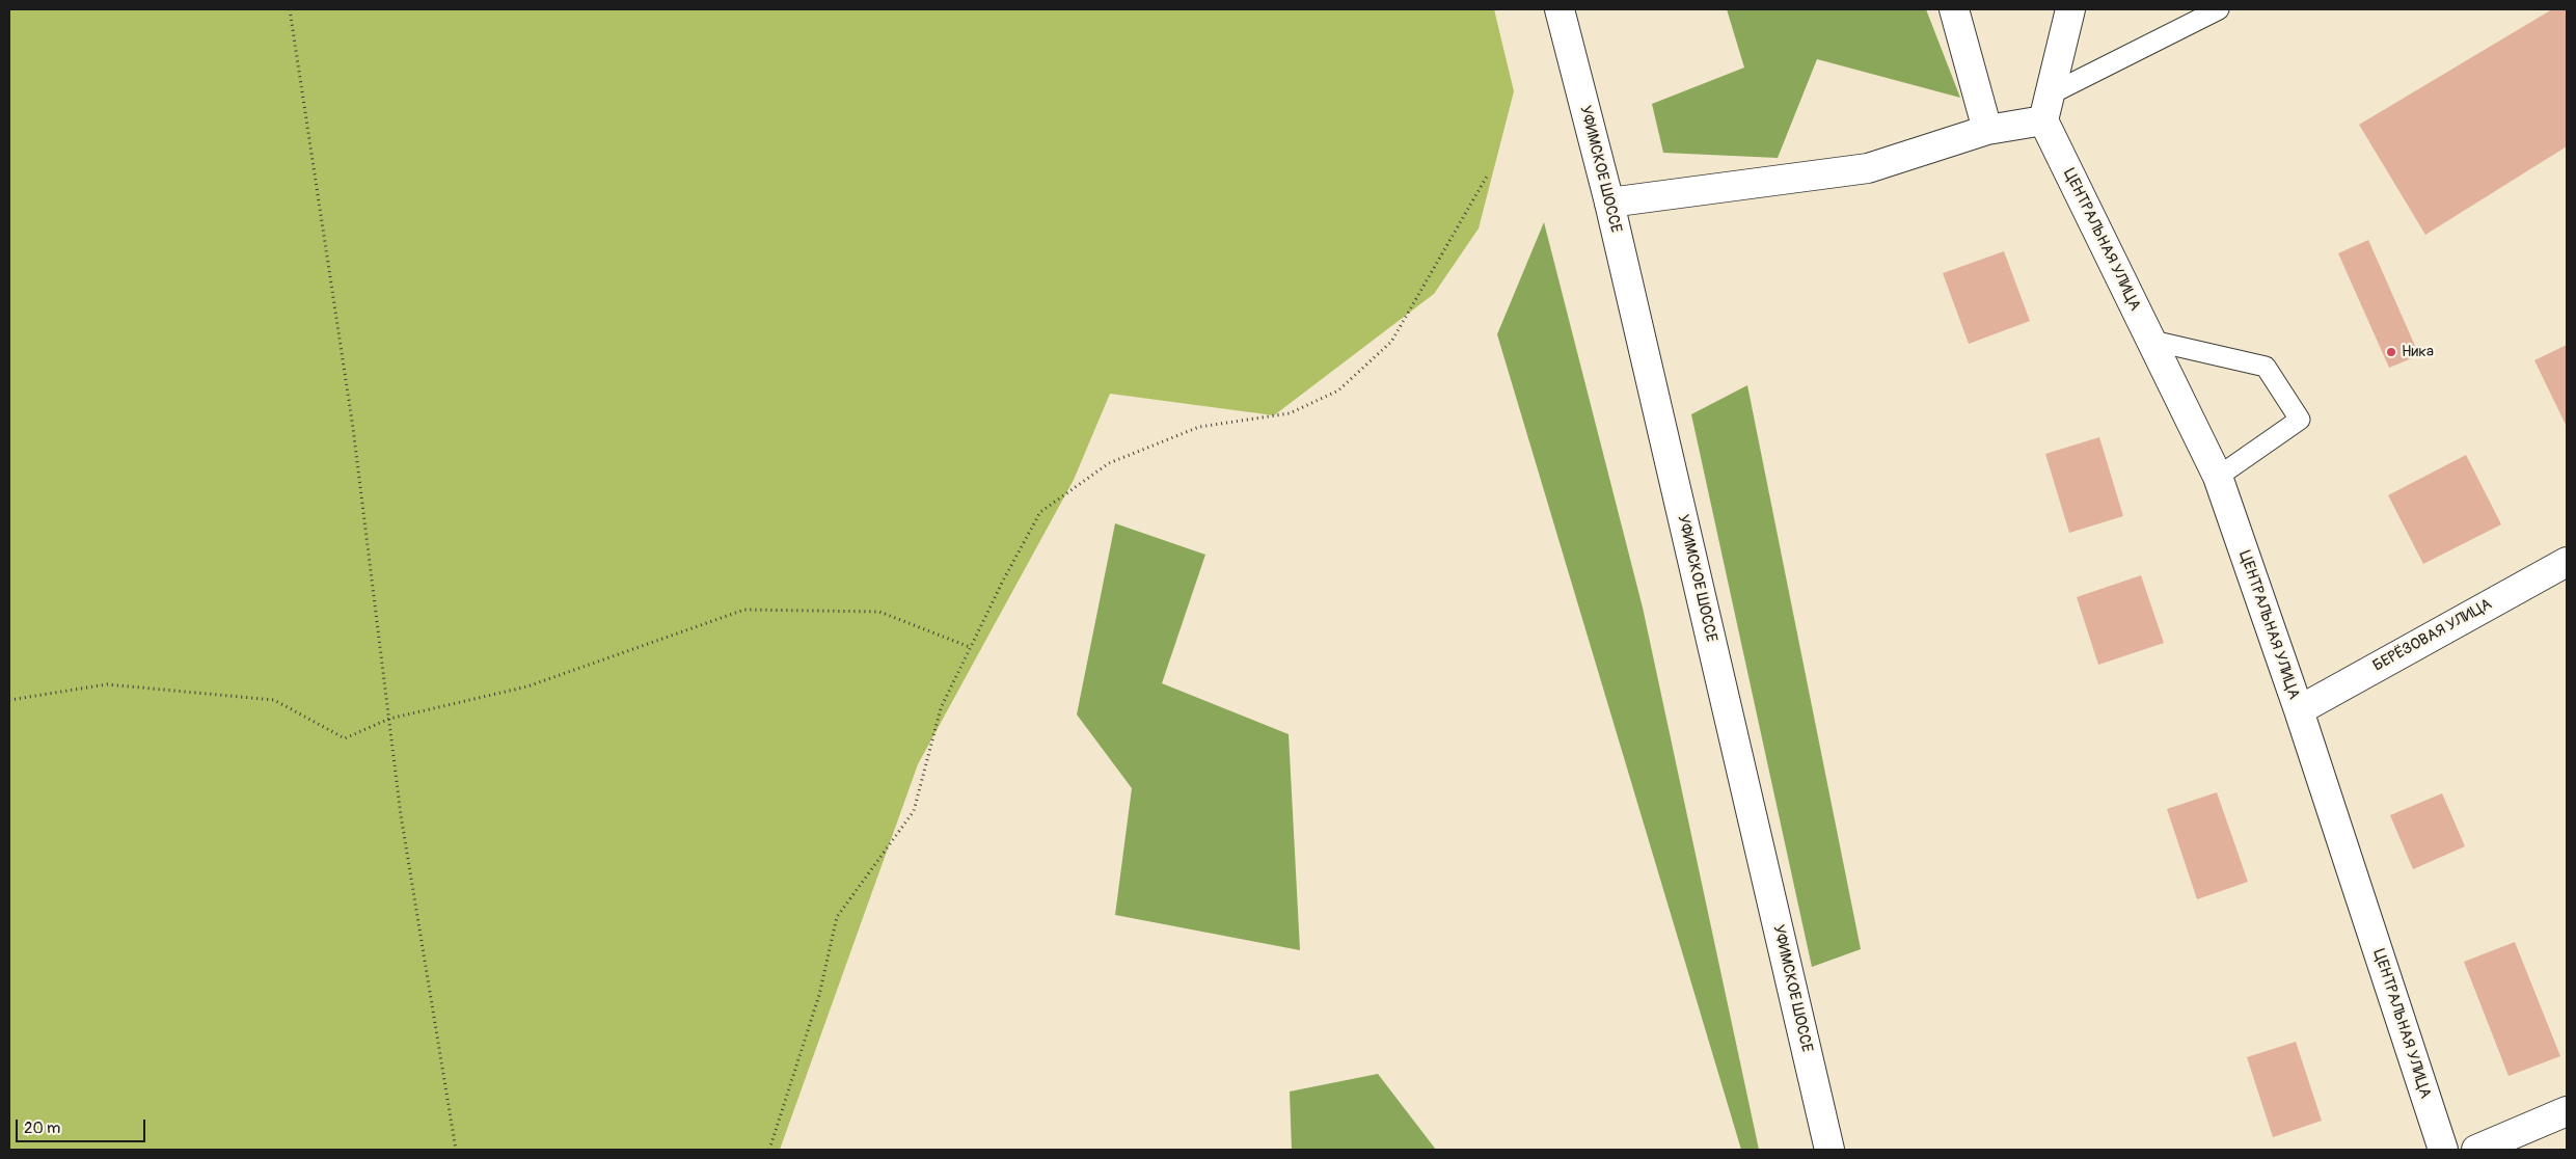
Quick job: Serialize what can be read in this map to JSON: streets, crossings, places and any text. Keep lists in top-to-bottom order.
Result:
{
  "streets": {
    "street": ["УФИМСКОЕ ШОССЕ", "ЦЕНТРАЛЬНАЯ УЛИЦА", "БЕРЁЗОВАЯ УЛИЦА"]
  },
  "crossings": [
    ["ЦЕНТРАЛЬНАЯ УЛИЦА", "БЕРЁЗОВАЯ УЛИЦА"]
  ],
  "places": ["Ника"],
  "scale_bar": "20 m"
}
